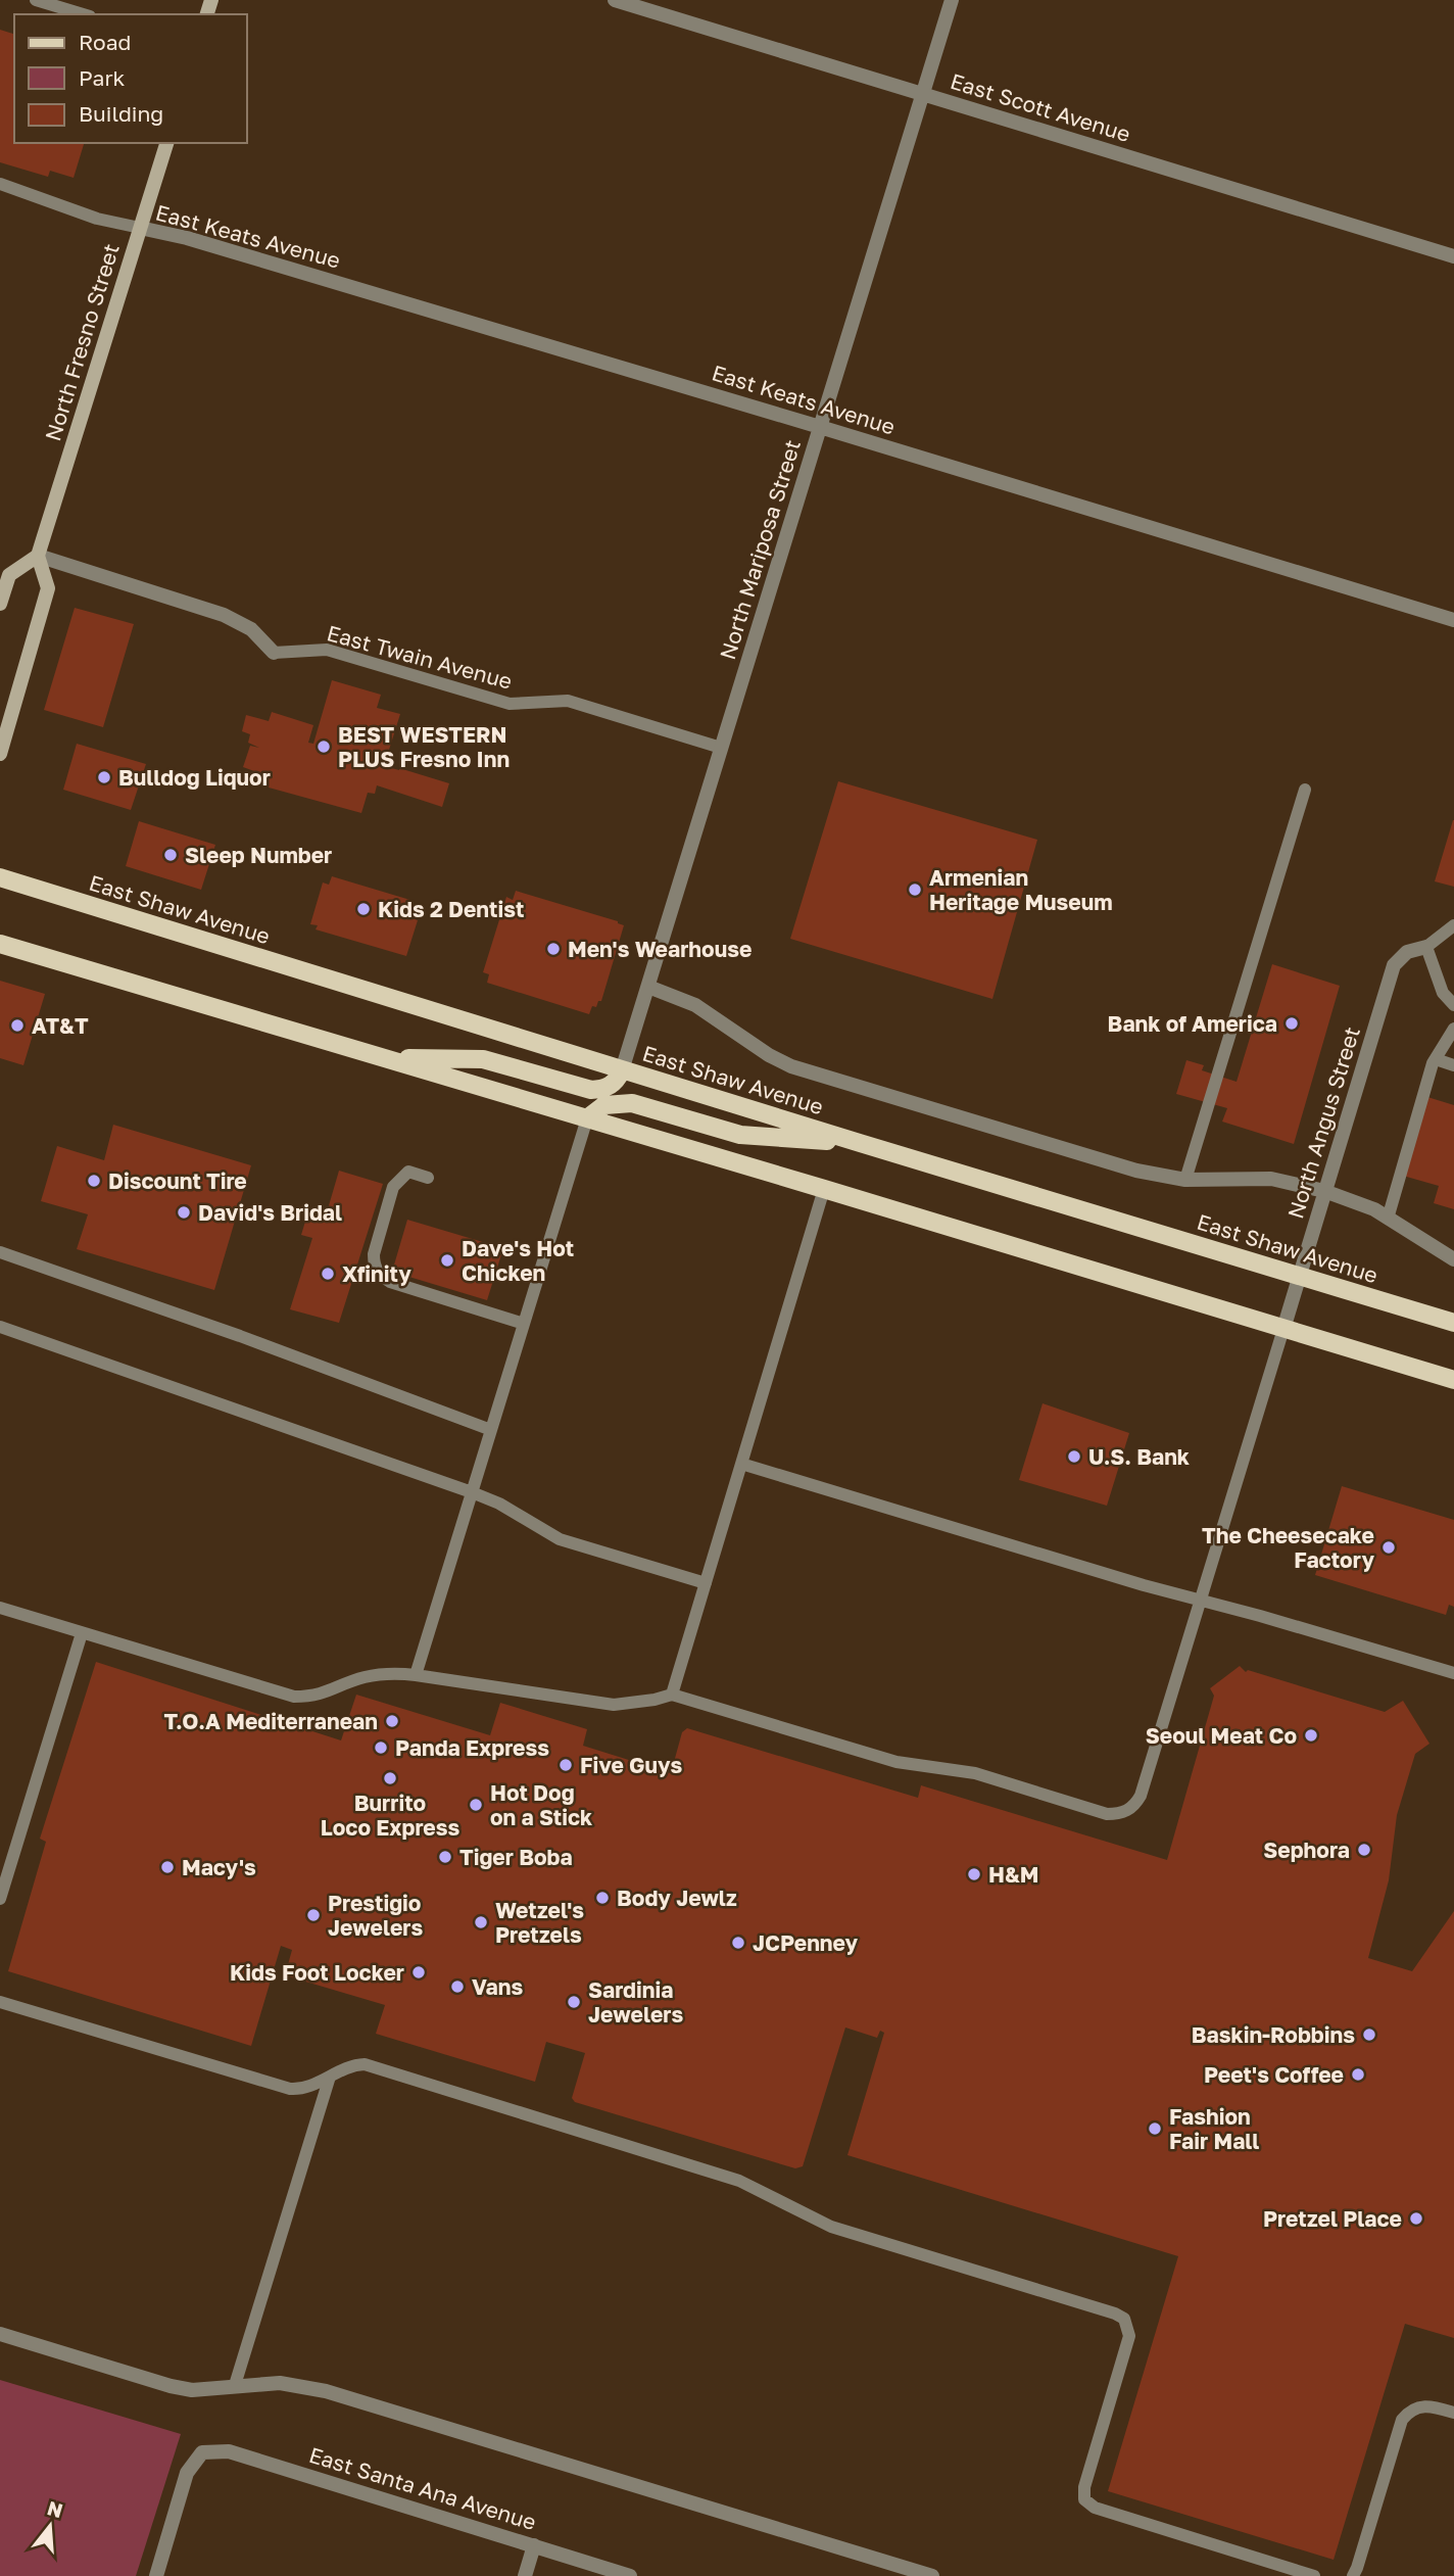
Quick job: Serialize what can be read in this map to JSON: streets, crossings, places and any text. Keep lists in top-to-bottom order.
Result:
{
  "streets": {
    "main road": ["North Fresno Street", "East Shaw Avenue"],
    "street": [
      "East Scott Avenue",
      "East Keats Avenue",
      "North Mariposa Street",
      "East Twain Avenue",
      "North Angus Street",
      "East Santa Ana Avenue"
    ]
  },
  "crossings": [
    ["East Scott Avenue", "North Mariposa Street"],
    ["East Keats Avenue", "North Fresno Street"],
    ["East Keats Avenue", "North Mariposa Street"],
    ["North Fresno Street", "East Twain Avenue"],
    ["North Mariposa Street", "East Twain Avenue"],
    ["North Mariposa Street", "East Shaw Avenue"],
    ["East Shaw Avenue", "North Angus Street"]
  ],
  "places": [
    "BEST WESTERN PLUS Fresno Inn",
    "Bulldog Liquor",
    "Sleep Number",
    "Armenian Heritage Museum",
    "Kids 2 Dentist",
    "Men's Wearhouse",
    "Bank of America",
    "AT&T",
    "Discount Tire",
    "David's Bridal",
    "Dave's Hot Chicken",
    "Xfinity",
    "U.S. Bank",
    "The Cheesecake Factory",
    "T.O.A Mediterranean",
    "Seoul Meat Co",
    "Panda Express",
    "Five Guys",
    "Burrito Loco Express",
    "Hot Dog on a Stick",
    "Sephora",
    "Tiger Boba",
    "Macy's",
    "H&M",
    "Body Jewlz",
    "Prestigio Jewelers",
    "Wetzel's Pretzels",
    "JCPenney",
    "Kids Foot Locker",
    "Vans",
    "Sardinia Jewelers",
    "Baskin-Robbins",
    "Peet's Coffee",
    "Fashion Fair Mall",
    "Pretzel Place"
  ],
  "legend": ["Road", "Park", "Building"],
  "north": "top"
}
